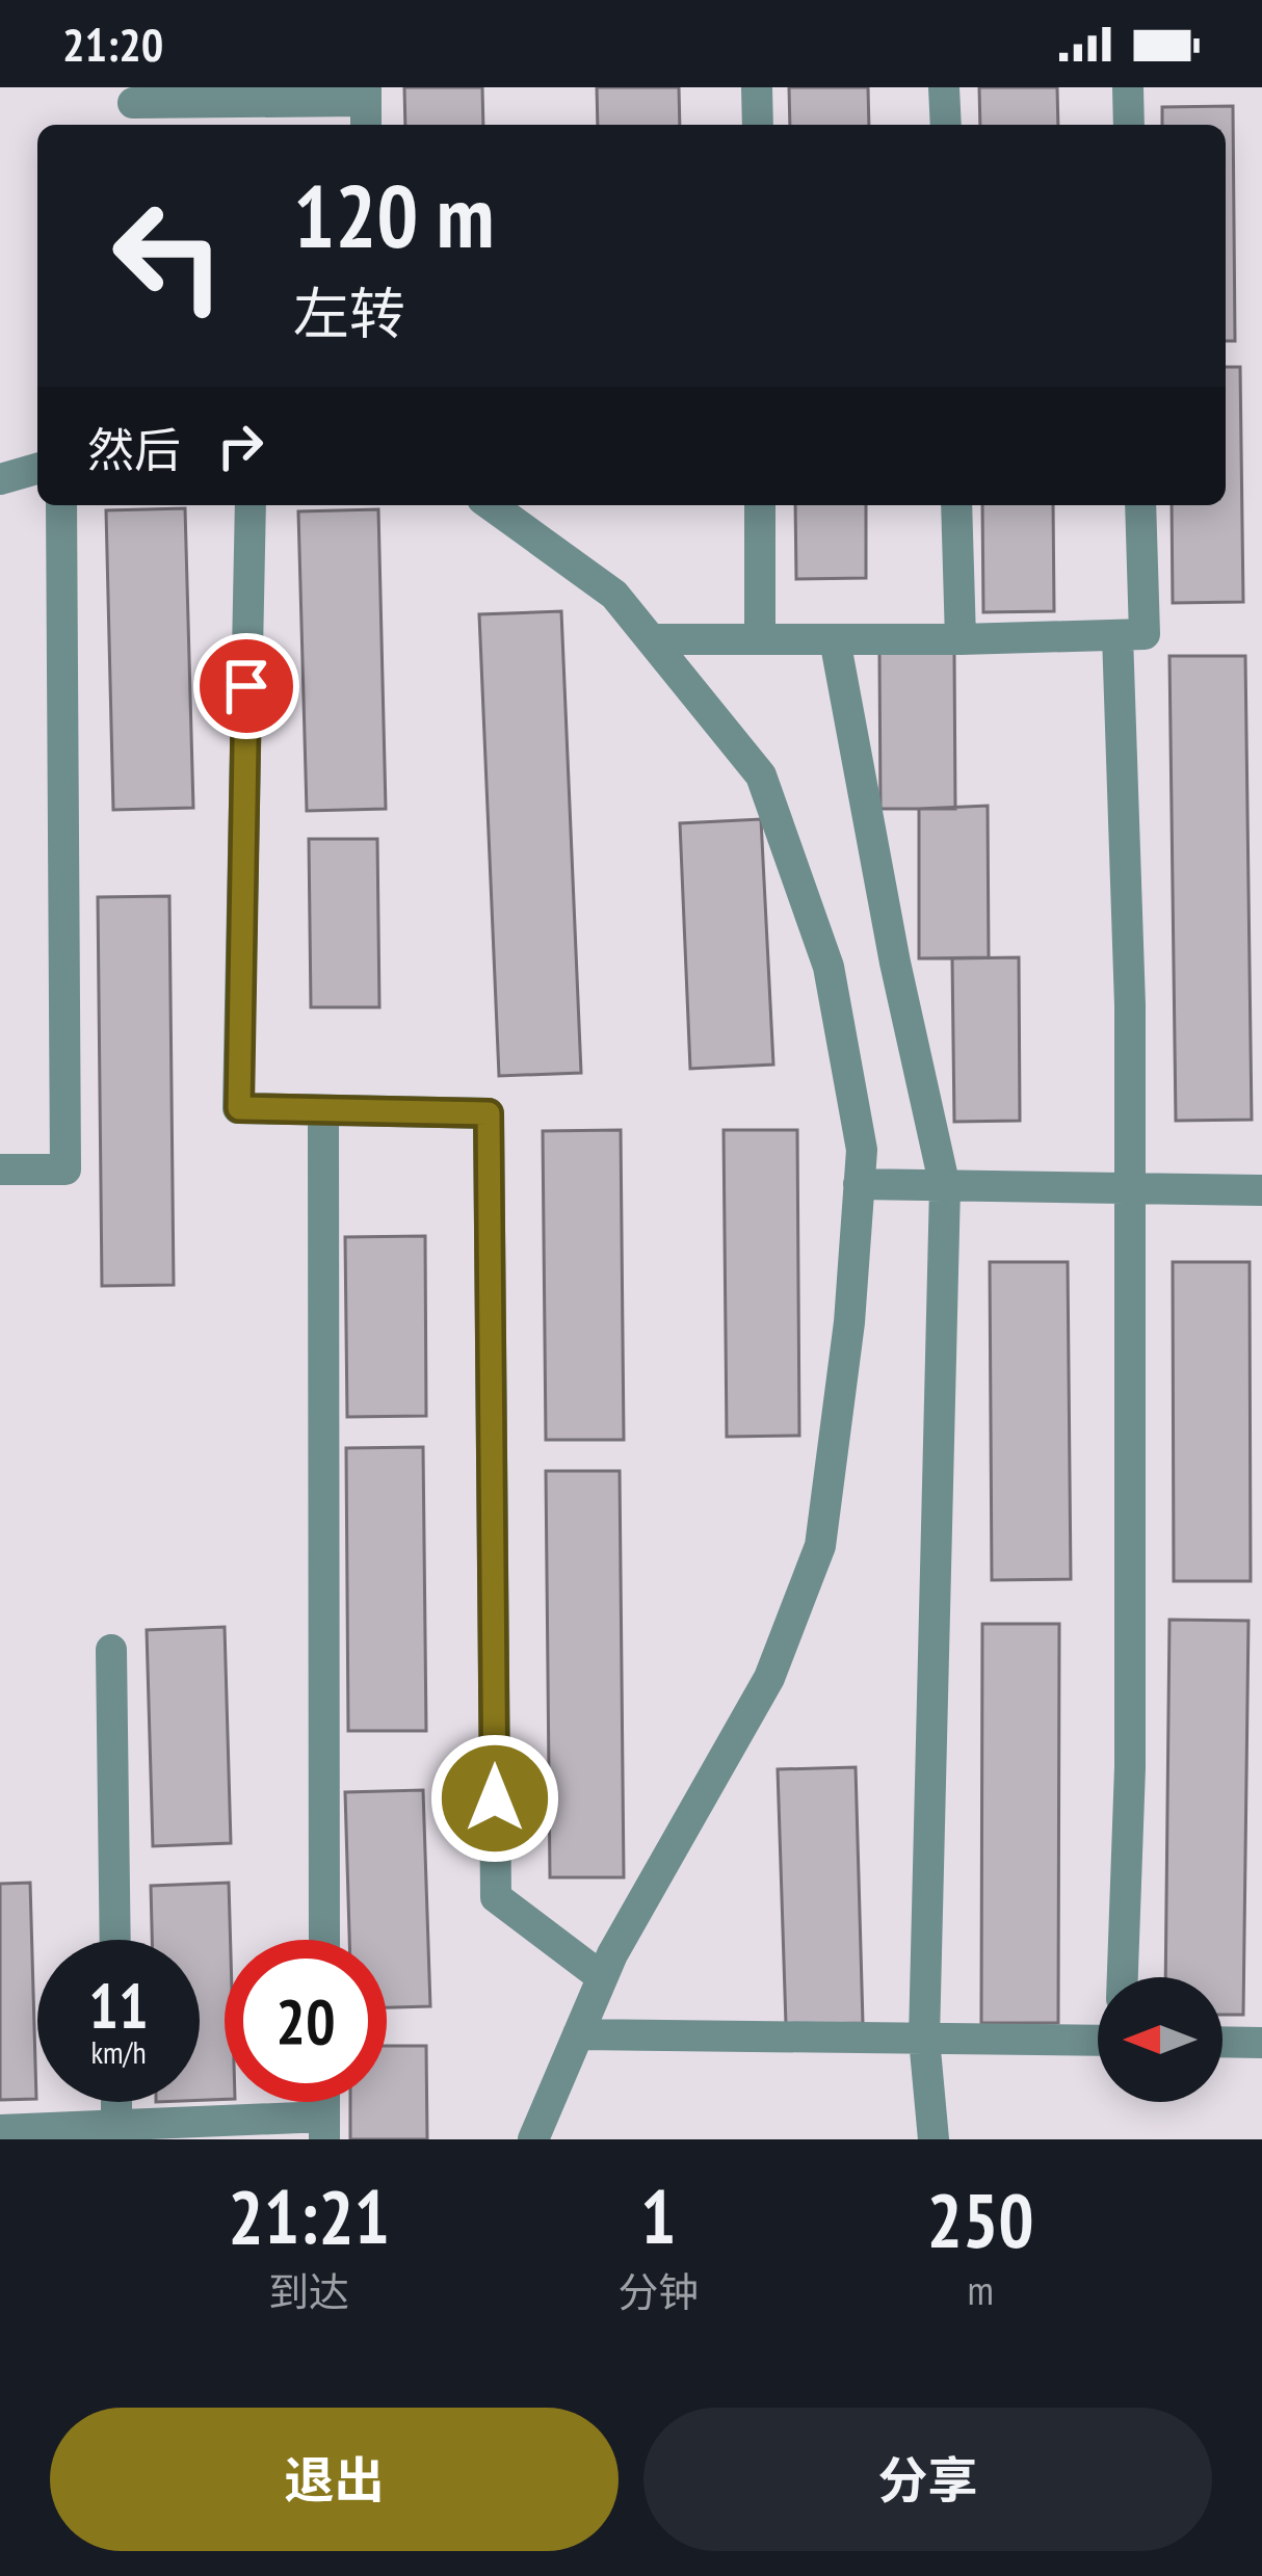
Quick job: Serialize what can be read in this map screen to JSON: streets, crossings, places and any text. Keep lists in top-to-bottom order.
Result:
{
  "north": "left",
  "page": {
    "status": "21:20",
    "turn": ["120 m", "左转"],
    "then": "然后",
    "speed": "11 km/h",
    "limit": "20",
    "eta": [
      "21:21",
      "到达",
      "1",
      "分钟",
      "250",
      "m"
    ],
    "buttons": ["退出", "分享"]
  }
}
